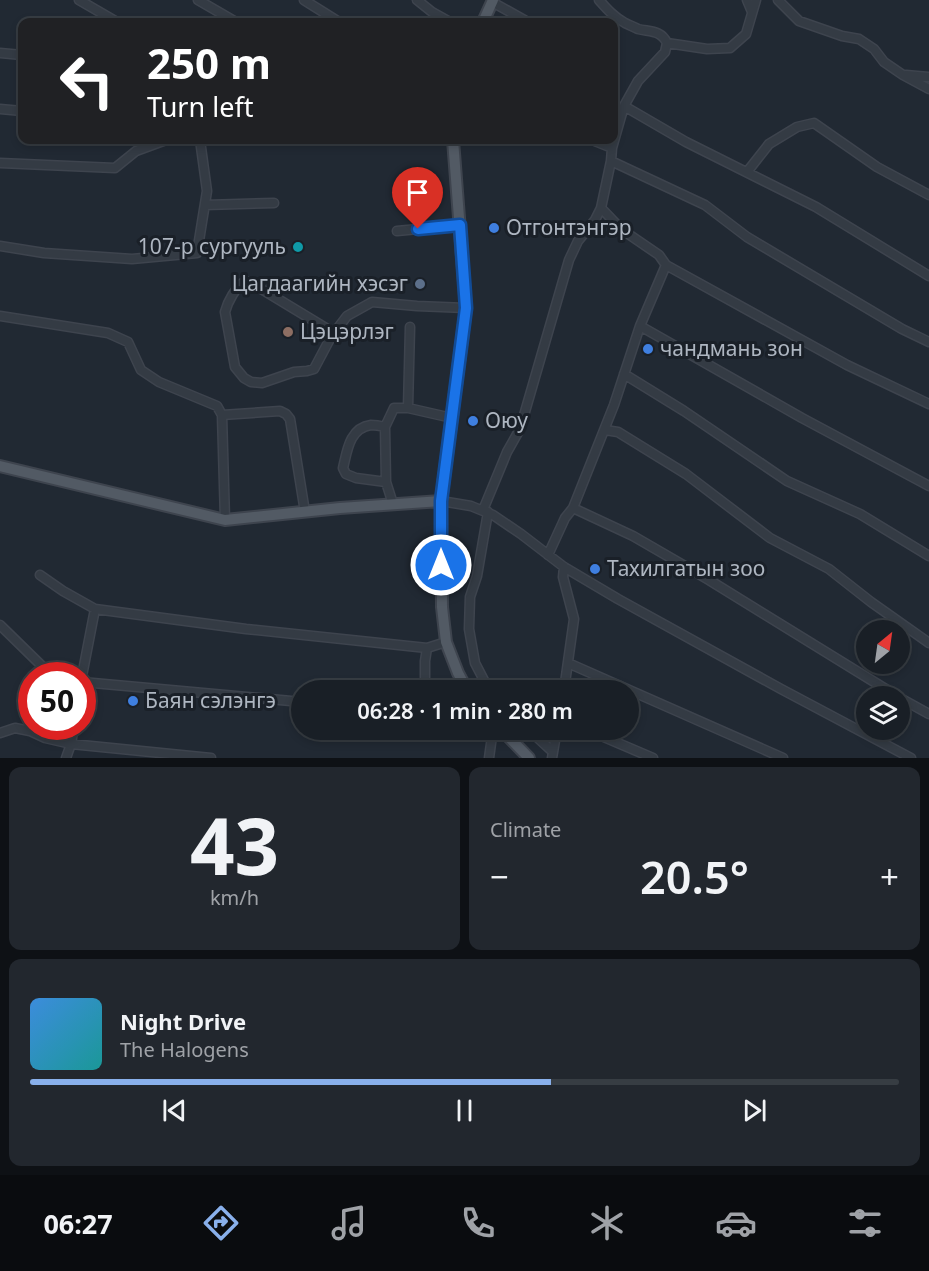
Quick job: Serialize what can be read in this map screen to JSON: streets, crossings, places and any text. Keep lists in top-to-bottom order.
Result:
{
  "places": [
    "Отгонтэнгэр",
    "107-р сургууль",
    "Цагдаагийн хэсэг",
    "Цэцэрлэг",
    "чандмань зон",
    "Оюу",
    "Тахилгатын зоо",
    "Баян сэлэнгэ"
  ],
  "north": "top right",
  "page": {
    "turn": ["250 m", "Turn left"],
    "limit": "50",
    "trip": "06:28 · 1 min · 280 m",
    "tile": [
      ["43", "km/h"],
      "Climate"
    ],
    "heat": ["−", "20.5°", "+"],
    "song": ["Night Drive", "The Halogens"],
    "tabs": "06:27"
  }
}
